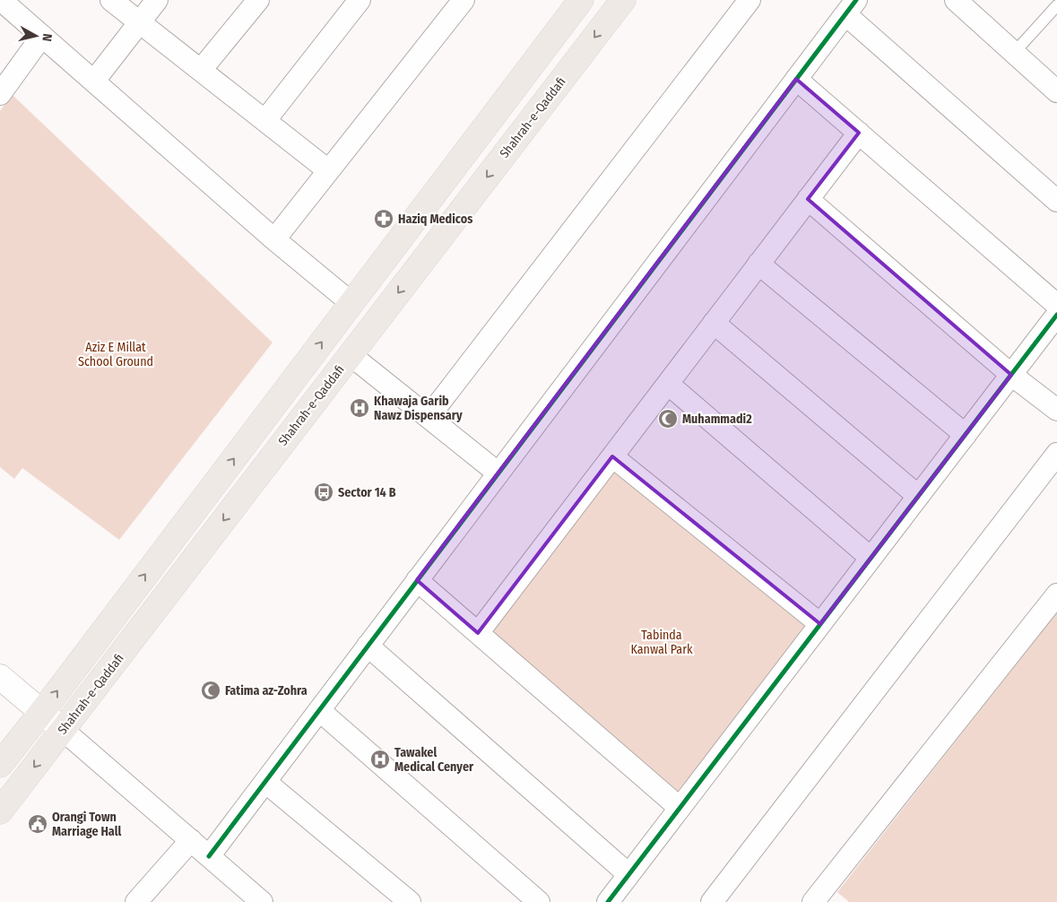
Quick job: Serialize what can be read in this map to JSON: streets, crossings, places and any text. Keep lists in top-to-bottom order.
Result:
{
  "streets": {
    "main road": ["Shahrah-e-Qaddafi"]
  },
  "parks": ["Aziz E Millat School Ground", "Tabinda Kanwal Park"],
  "places": {
    "pharmacy": ["Haziq Medicos"],
    "hospital": ["Khawaja Garib Nawz Dispensary", "Tawakel Medical Cenyer"],
    "mosque": ["Muhammadi2", "Fatima az-Zohra"],
    "bus stop": ["Sector 14 B"],
    "public building": ["Orangi Town Marriage Hall"]
  },
  "north": "right"
}
